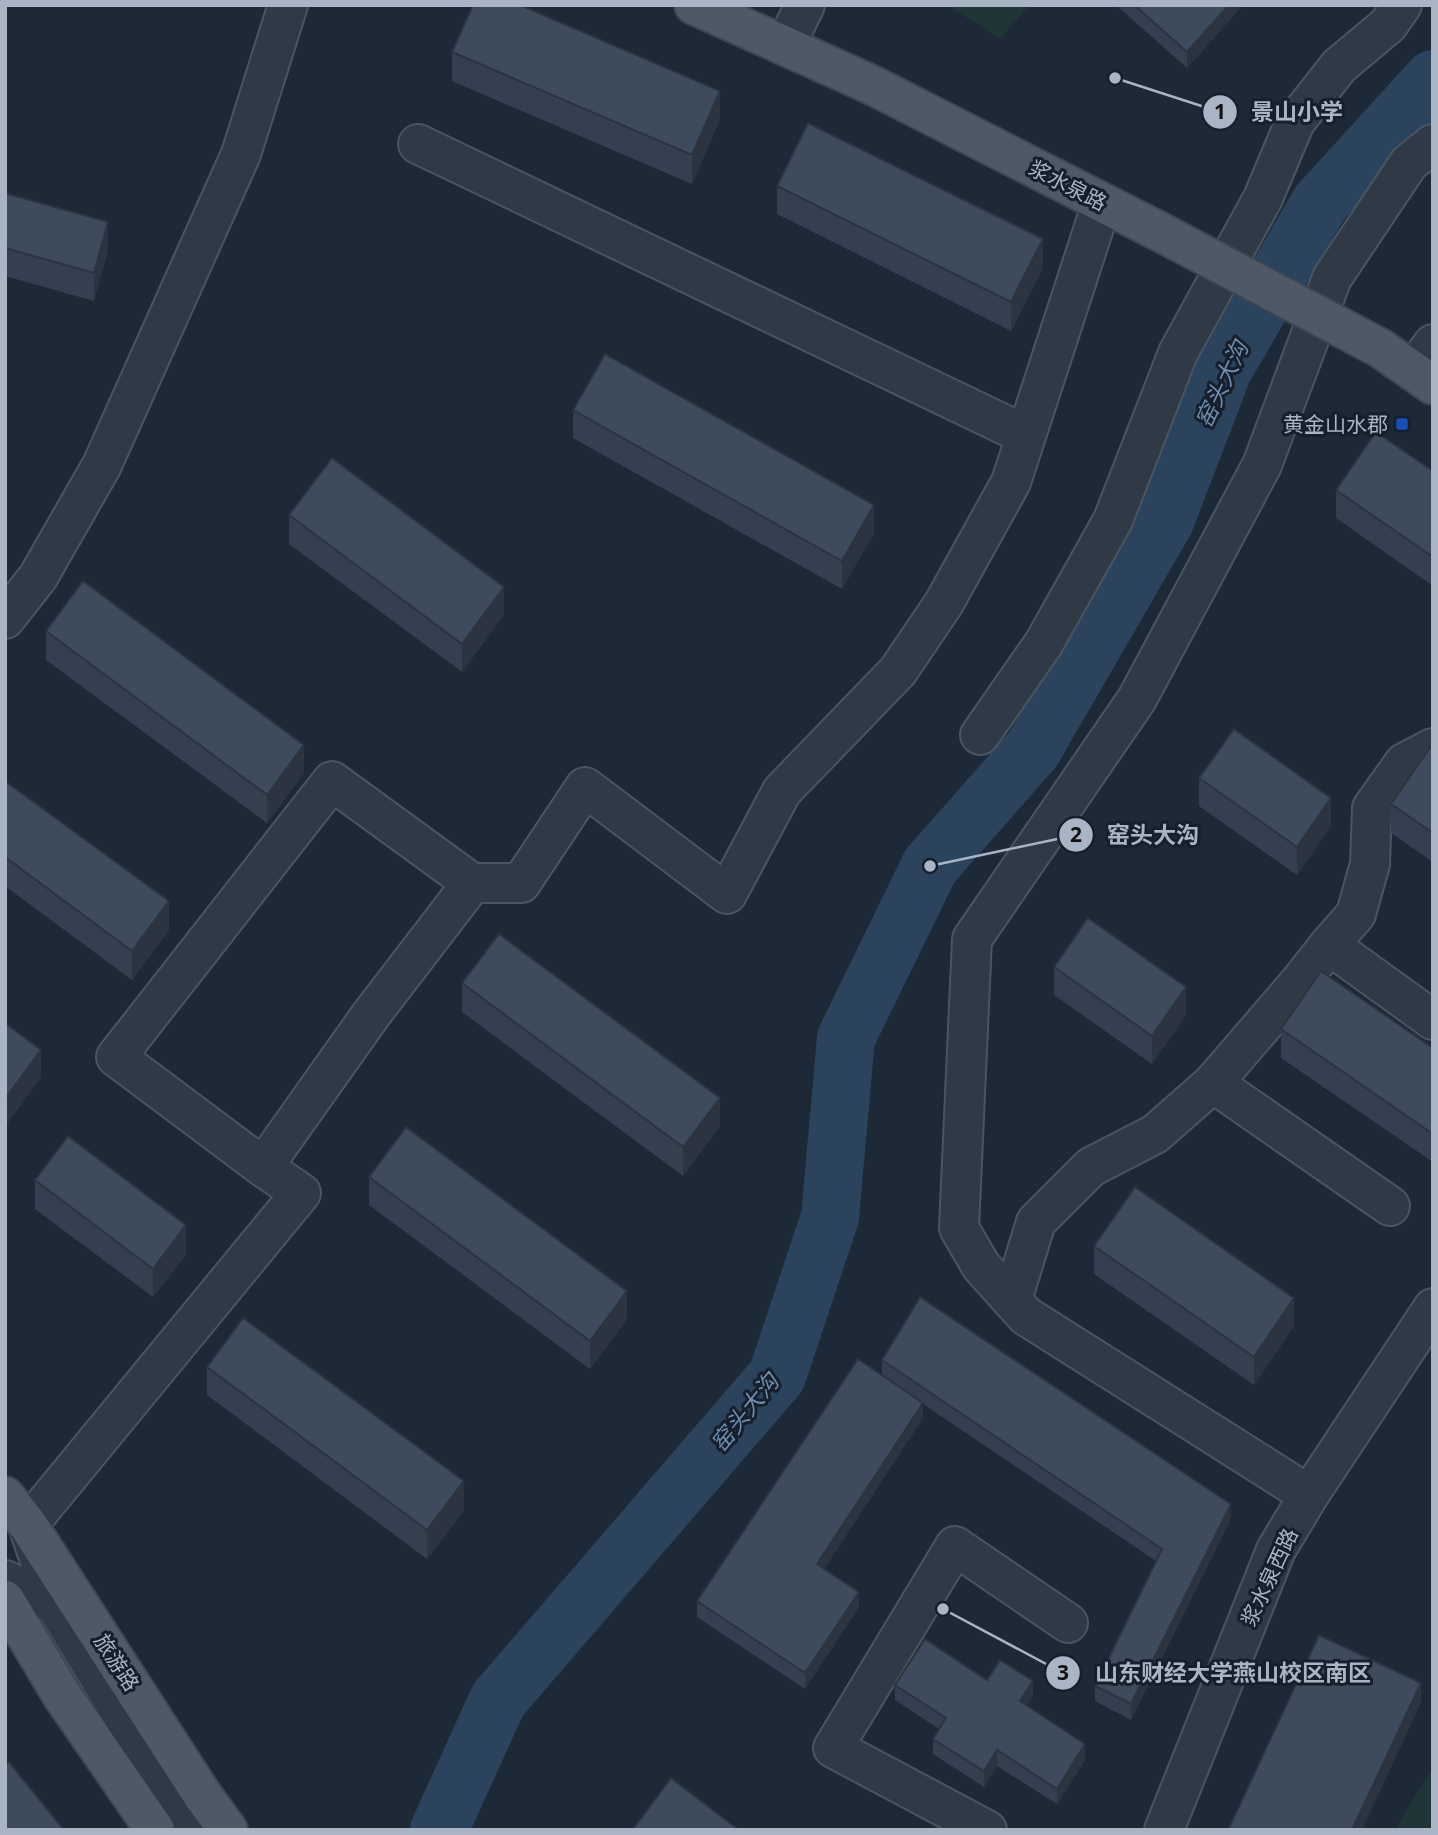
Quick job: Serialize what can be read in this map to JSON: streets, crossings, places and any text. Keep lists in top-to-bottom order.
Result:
{
  "streets": {
    "main road": ["浆水泉路", "旅游路"],
    "street": ["浆水泉西路"]
  },
  "water": ["窑头大沟"],
  "places": {
    "other": ["景山小学", "窑头大沟", "山东财经大学燕山校区南区"],
    "transit": ["黄金山水郡"]
  }
}
